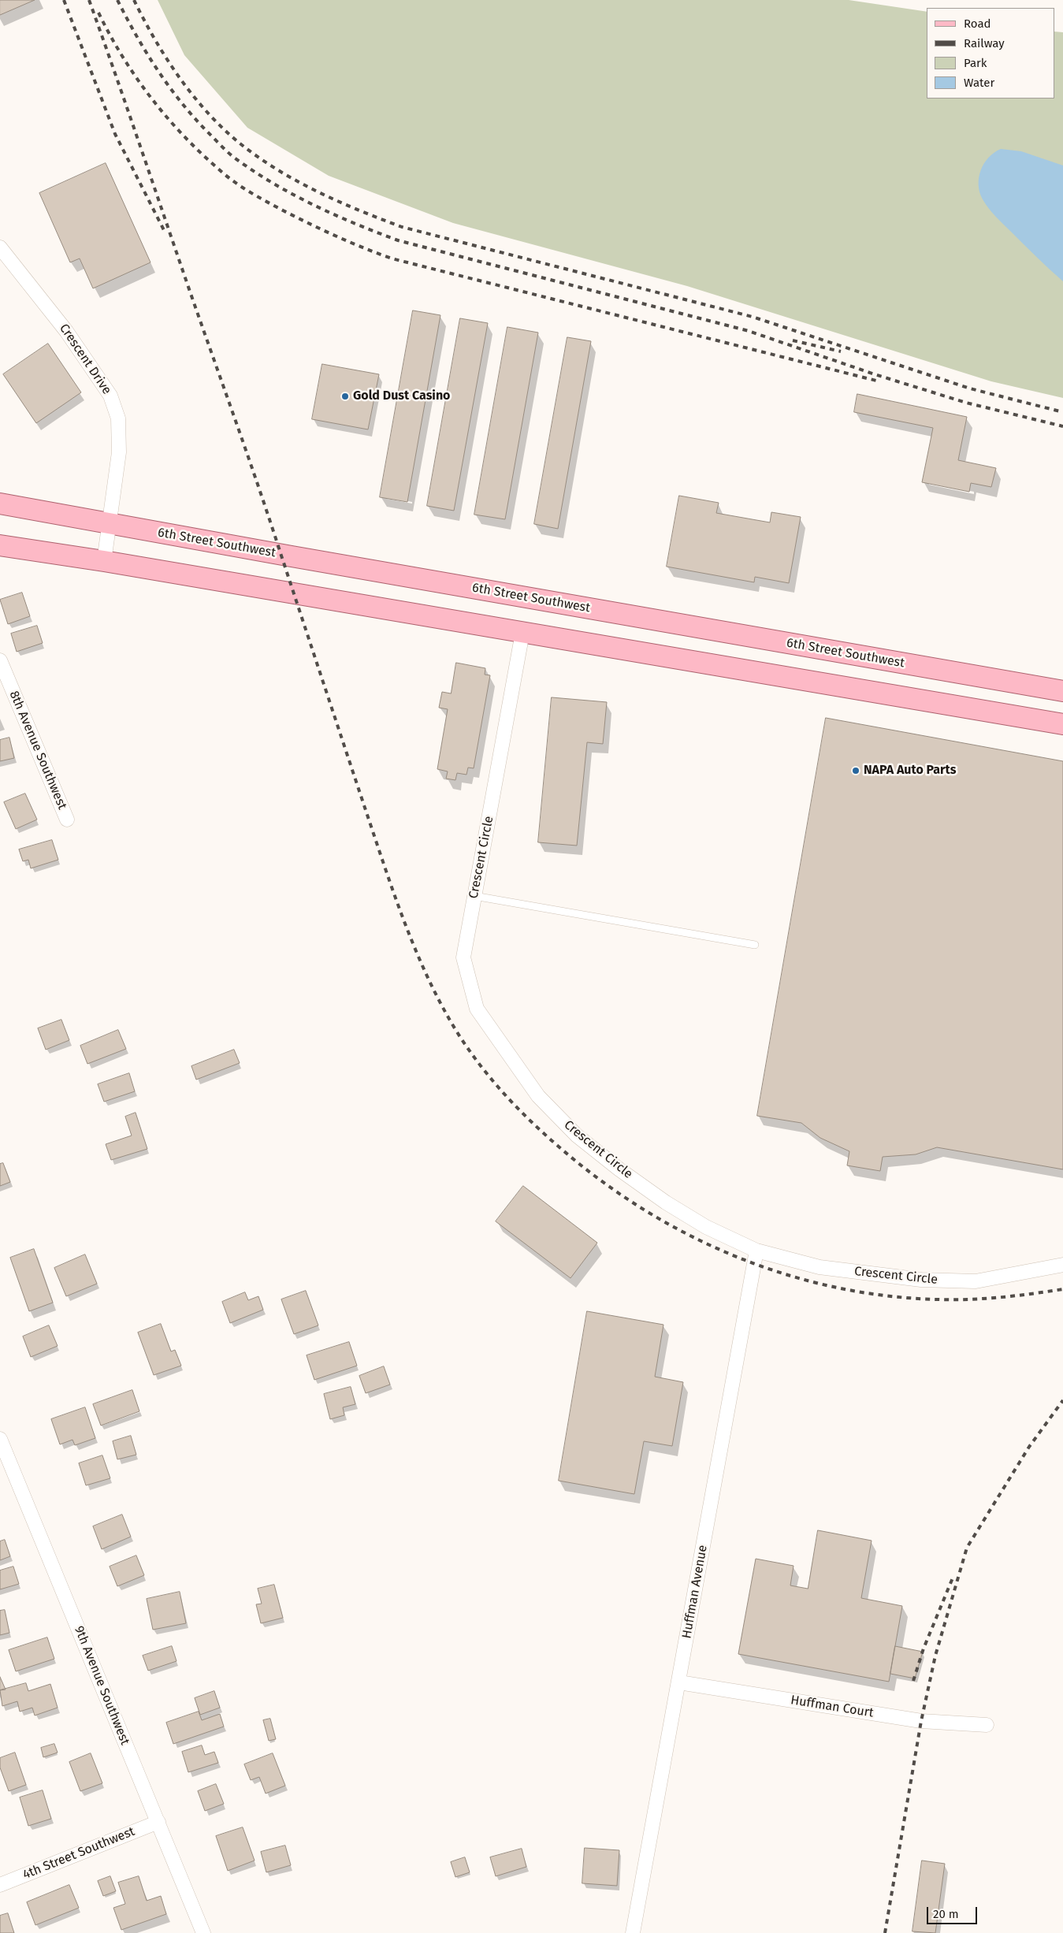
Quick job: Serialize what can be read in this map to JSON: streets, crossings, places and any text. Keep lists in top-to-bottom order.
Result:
{
  "streets": {
    "main road": ["6th Street Southwest"],
    "street": [
      "Crescent Drive",
      "8th Avenue Southwest",
      "Crescent Circle",
      "Huffman Avenue",
      "9th Avenue Southwest",
      "Huffman Court",
      "4th Street Southwest"
    ]
  },
  "crossings": [
    ["Crescent Drive", "6th Street Southwest"],
    ["Crescent Circle", "Huffman Avenue"],
    ["Huffman Avenue", "Huffman Court"],
    ["9th Avenue Southwest", "4th Street Southwest"]
  ],
  "places": ["Gold Dust Casino", "NAPA Auto Parts"],
  "legend": [
    "Road",
    "Railway",
    "Park",
    "Water"
  ],
  "scale_bar": "20 m"
}
